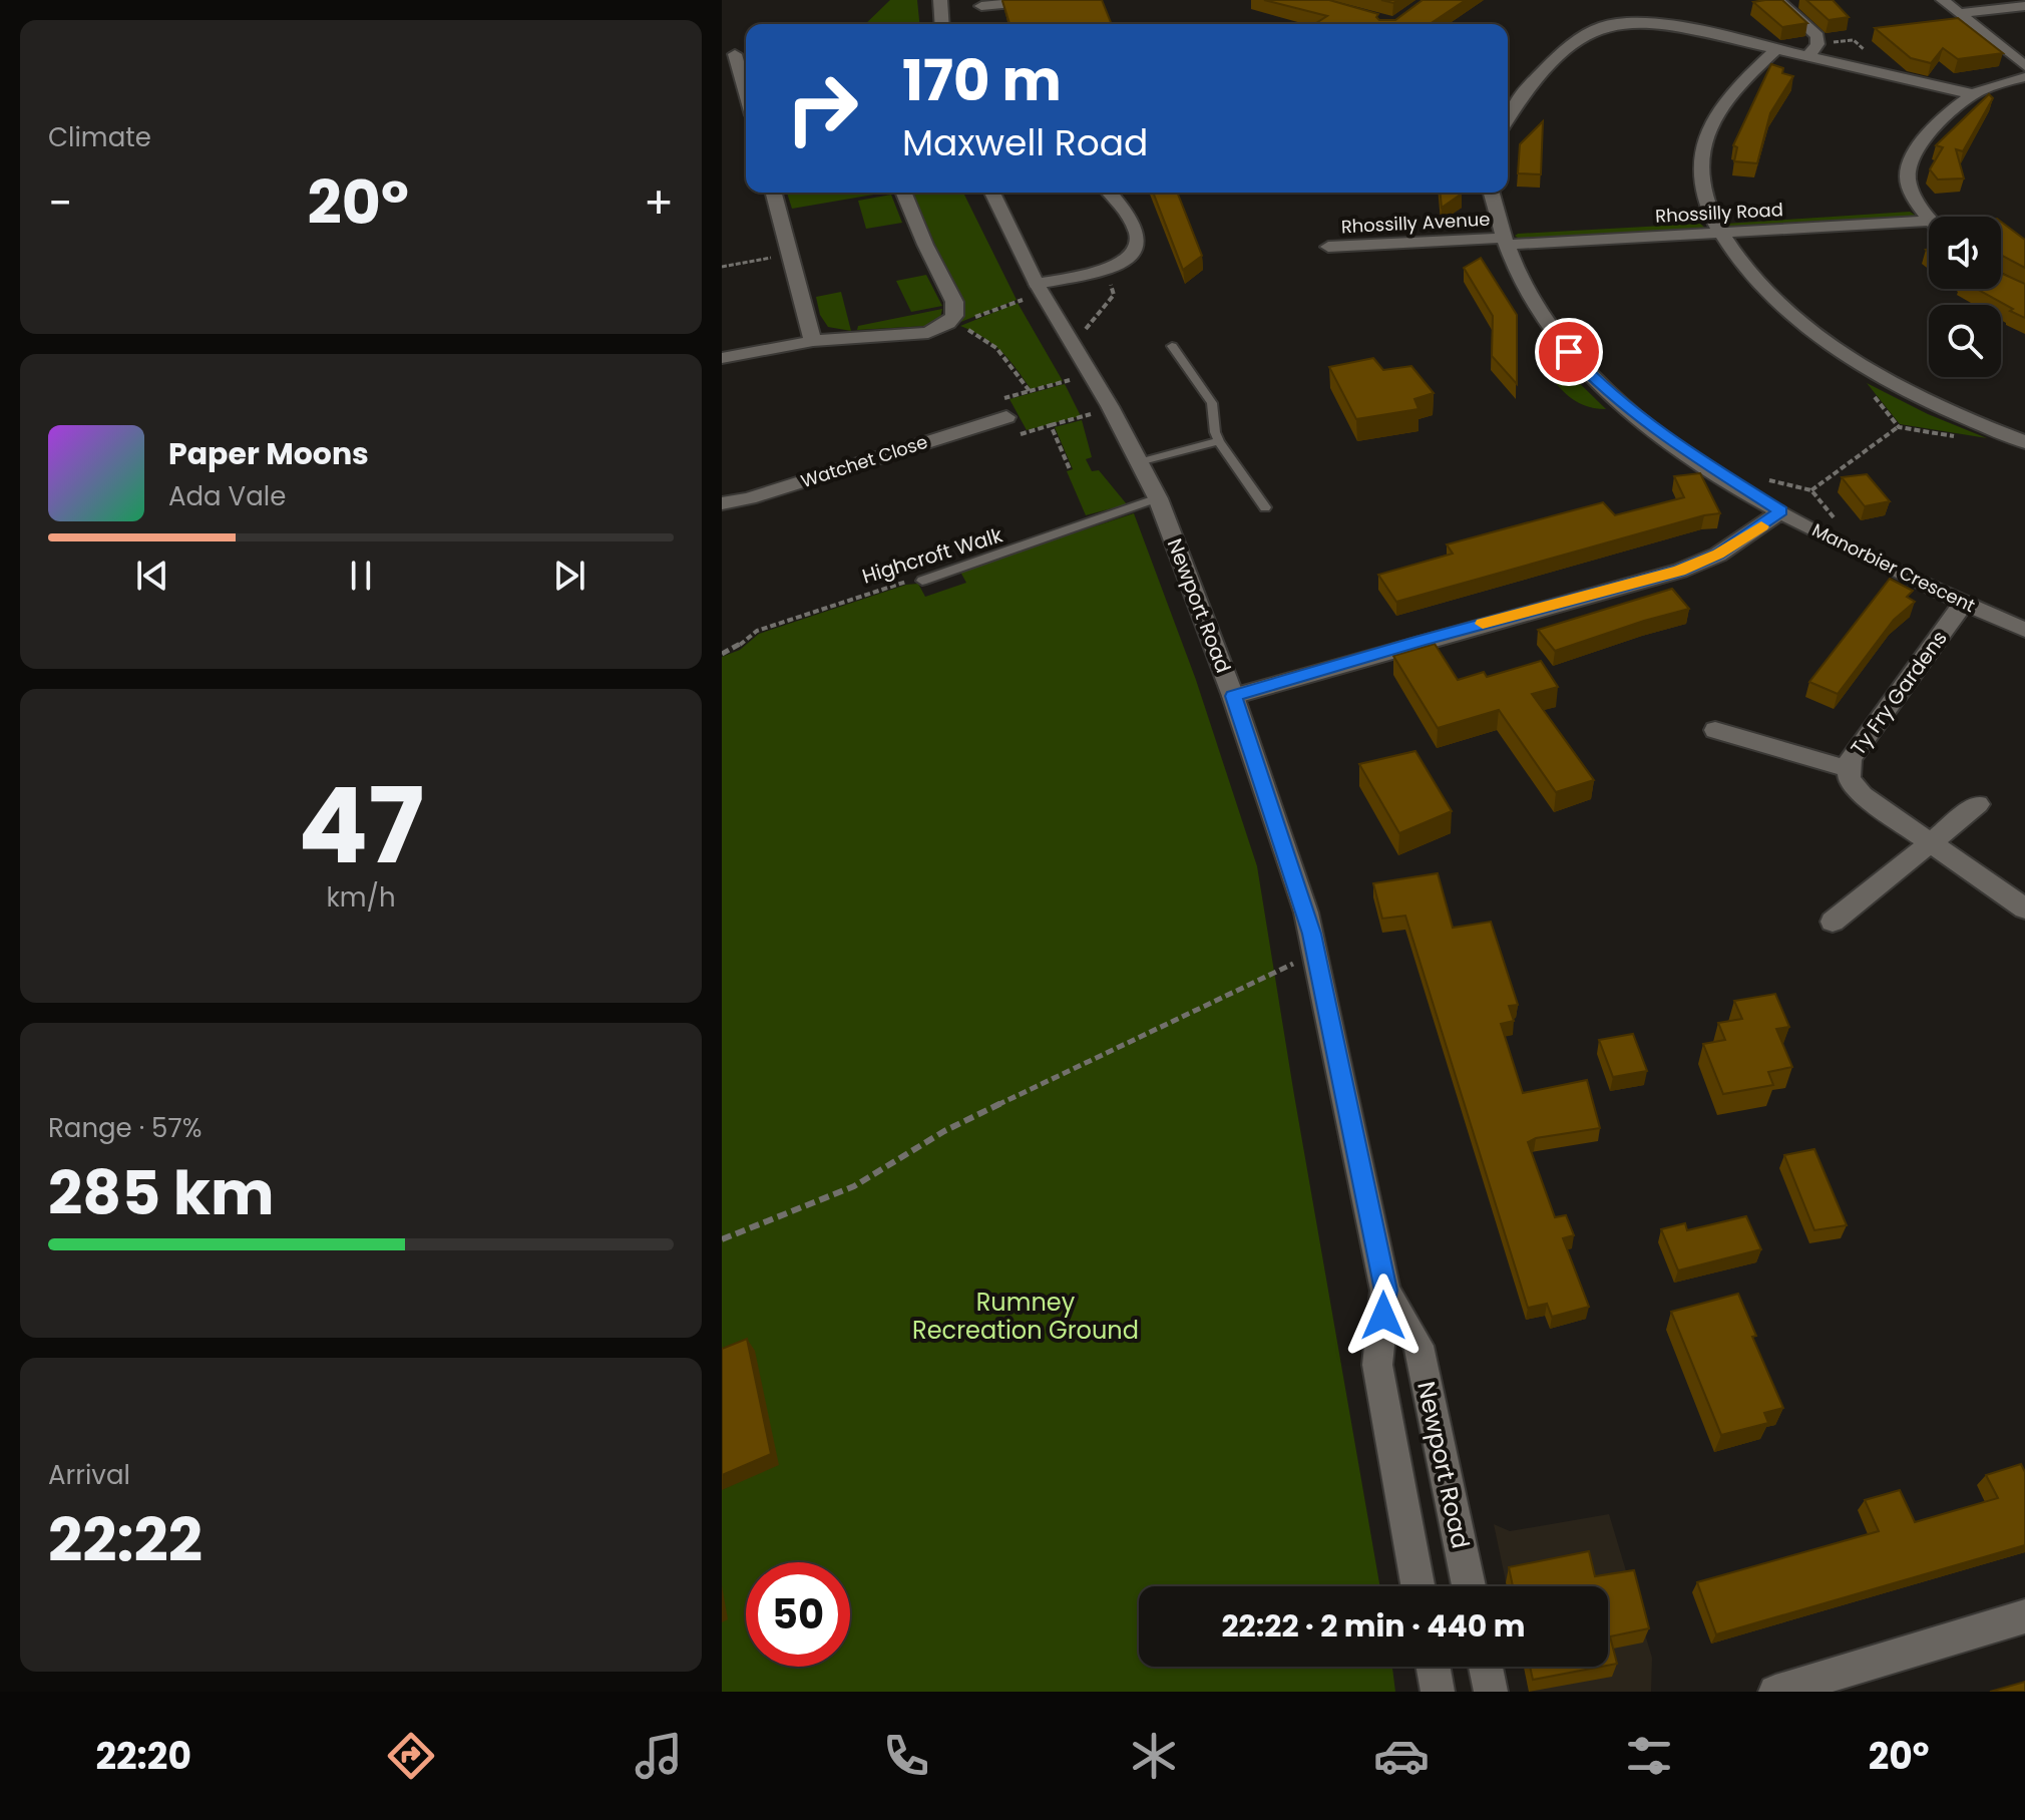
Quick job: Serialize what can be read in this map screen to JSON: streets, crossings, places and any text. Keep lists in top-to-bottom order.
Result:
{
  "streets": {
    "street": [
      "Rhossilly Road",
      "Rhossilly Avenue",
      "Watchet Close",
      "Manorbier Crescent",
      "Newport Road",
      "Ty Fry Gardens"
    ],
    "lane": ["Highcroft Walk"]
  },
  "crossings": [
    ["Rhossilly Road", "Rhossilly Avenue"],
    ["Rhossilly Road", "Manorbier Crescent"],
    ["Rhossilly Avenue", "Manorbier Crescent"],
    ["Highcroft Walk", "Newport Road"],
    ["Manorbier Crescent", "Ty Fry Gardens"]
  ],
  "parks": ["Rumney Recreation Ground"],
  "page": {
    "tile": [
      "Climate",
      ["47", "km/h"],
      ["Range · 57%", "285 km"],
      ["Arrival", "22:22"]
    ],
    "turn": ["170 m", "Maxwell Road"],
    "heat": ["−", "20°", "+"],
    "song": ["Paper Moons", "Ada Vale"],
    "limit": "50",
    "trip": "22:22 · 2 min · 440 m",
    "tabs": ["22:20", "20°"]
  }
}
